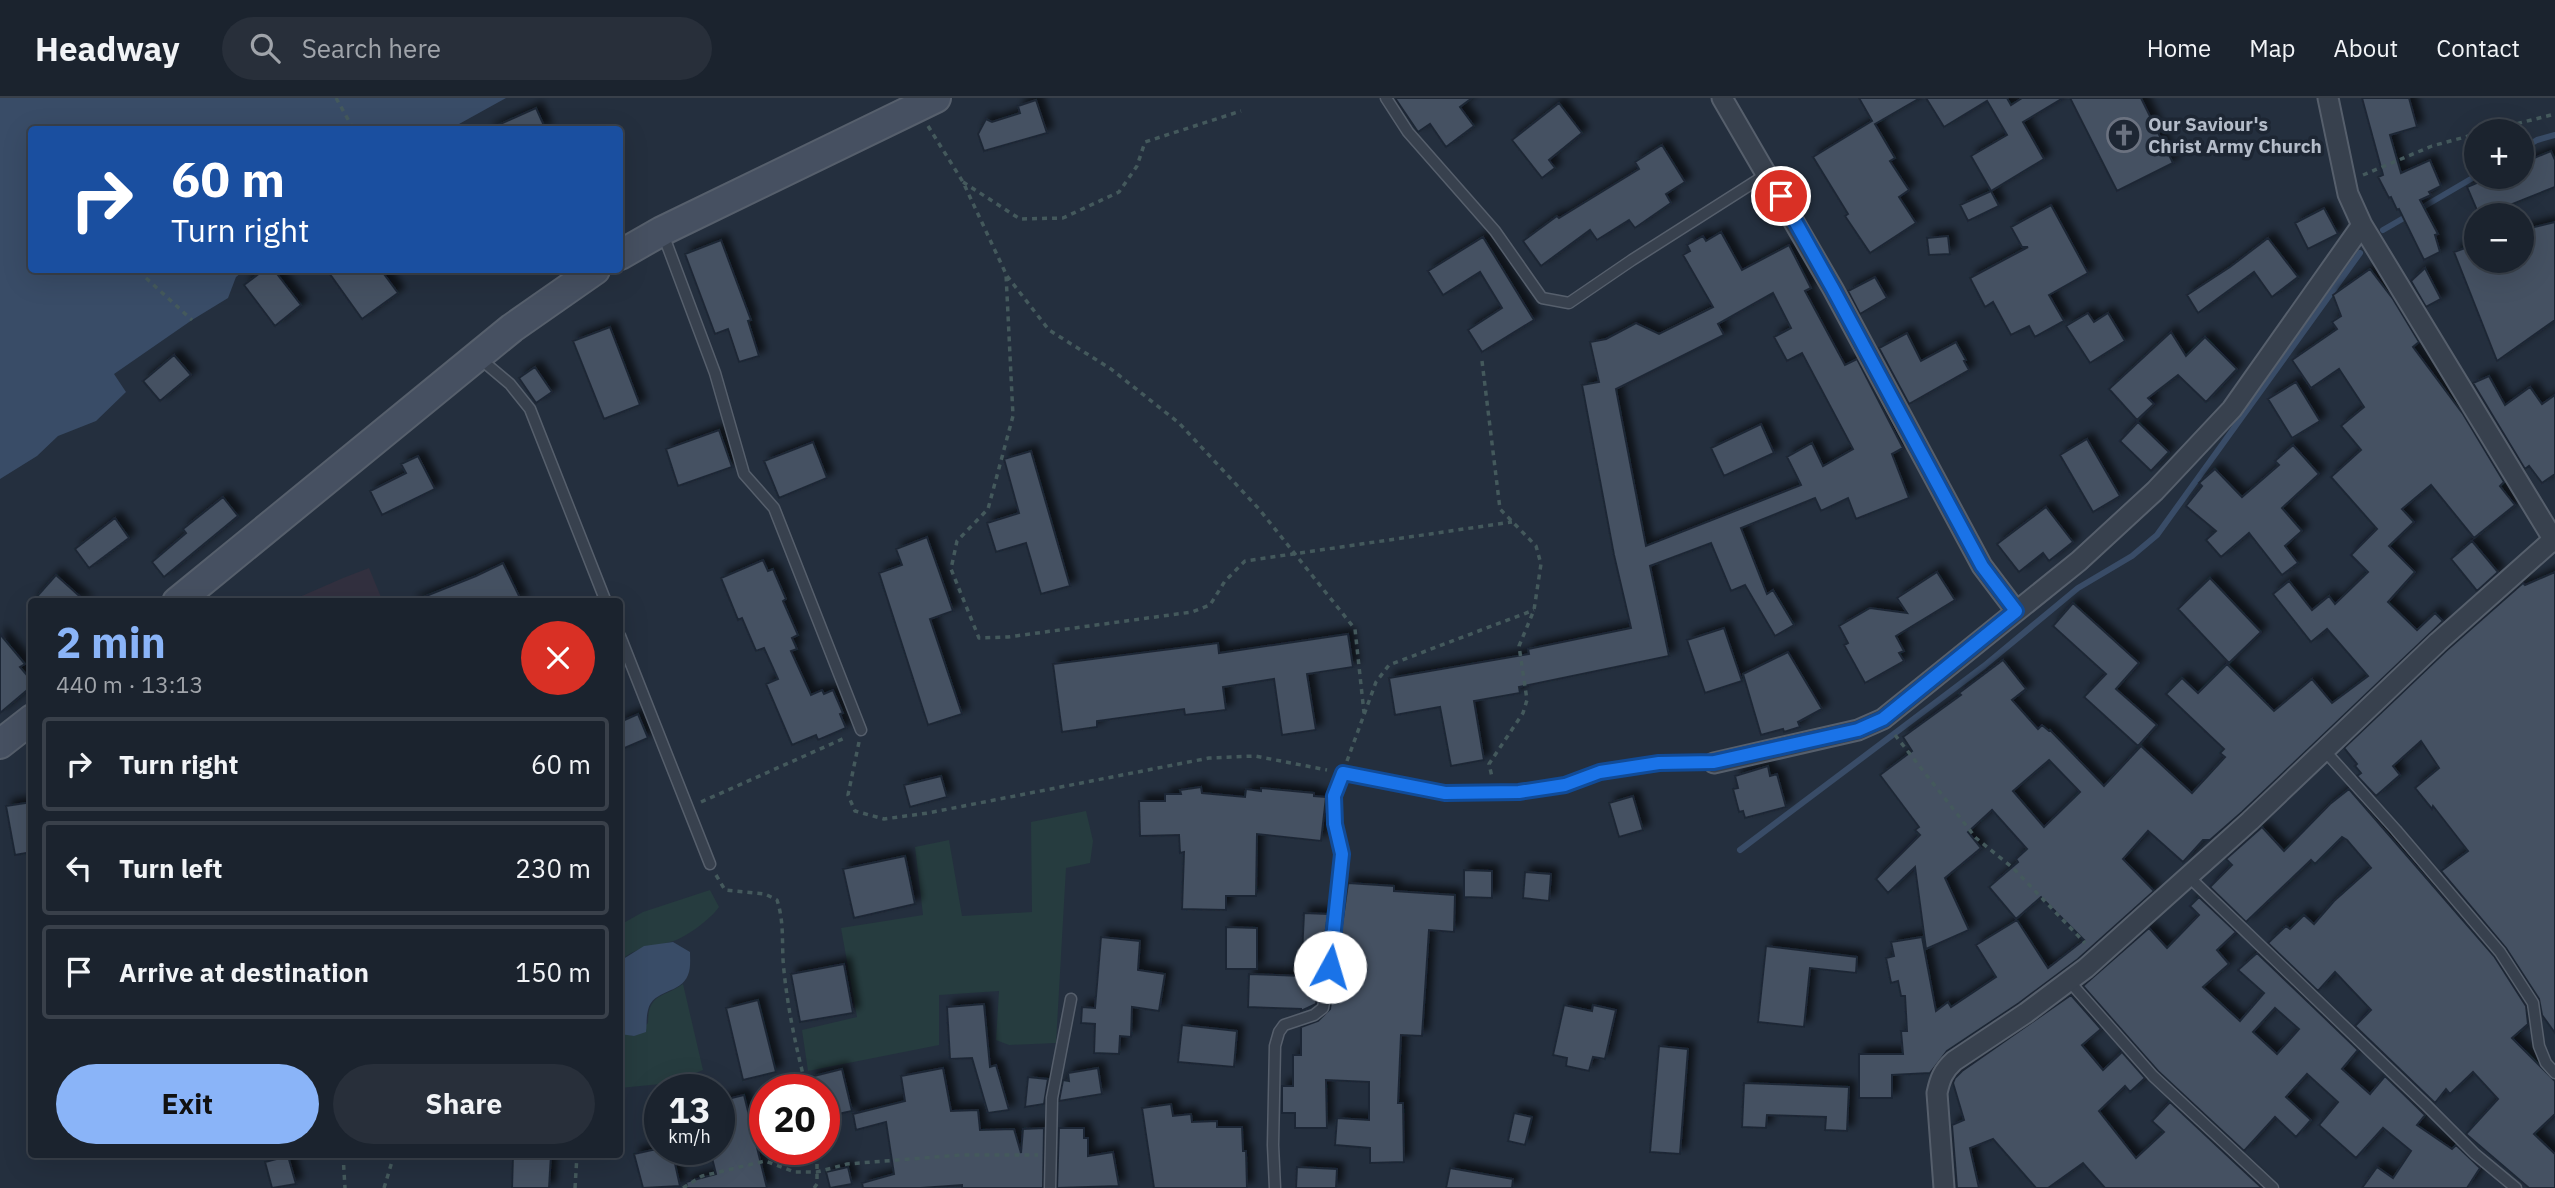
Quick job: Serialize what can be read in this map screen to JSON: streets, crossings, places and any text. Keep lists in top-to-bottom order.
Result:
{
  "places": {
    "church": ["Our Saviour's Christ Army Church"]
  },
  "page": {
    "header": "Headway",
    "search": "Search here",
    "nav": [
      "Home",
      "Map",
      "About",
      "Contact"
    ],
    "map_buttons": ["+", "−"],
    "turn": ["60 m", "Turn right"],
    "heading": ["2 min", "440 m · 13:13"],
    "list": [
      {
        "name": "Turn right",
        "value": "60 m"
      },
      {
        "name": "Turn left",
        "value": "230 m"
      },
      {
        "name": "Arrive at destination",
        "value": "150 m"
      }
    ],
    "buttons": ["Exit", "Share"],
    "speed": "13 km/h",
    "limit": "20"
  }
}
